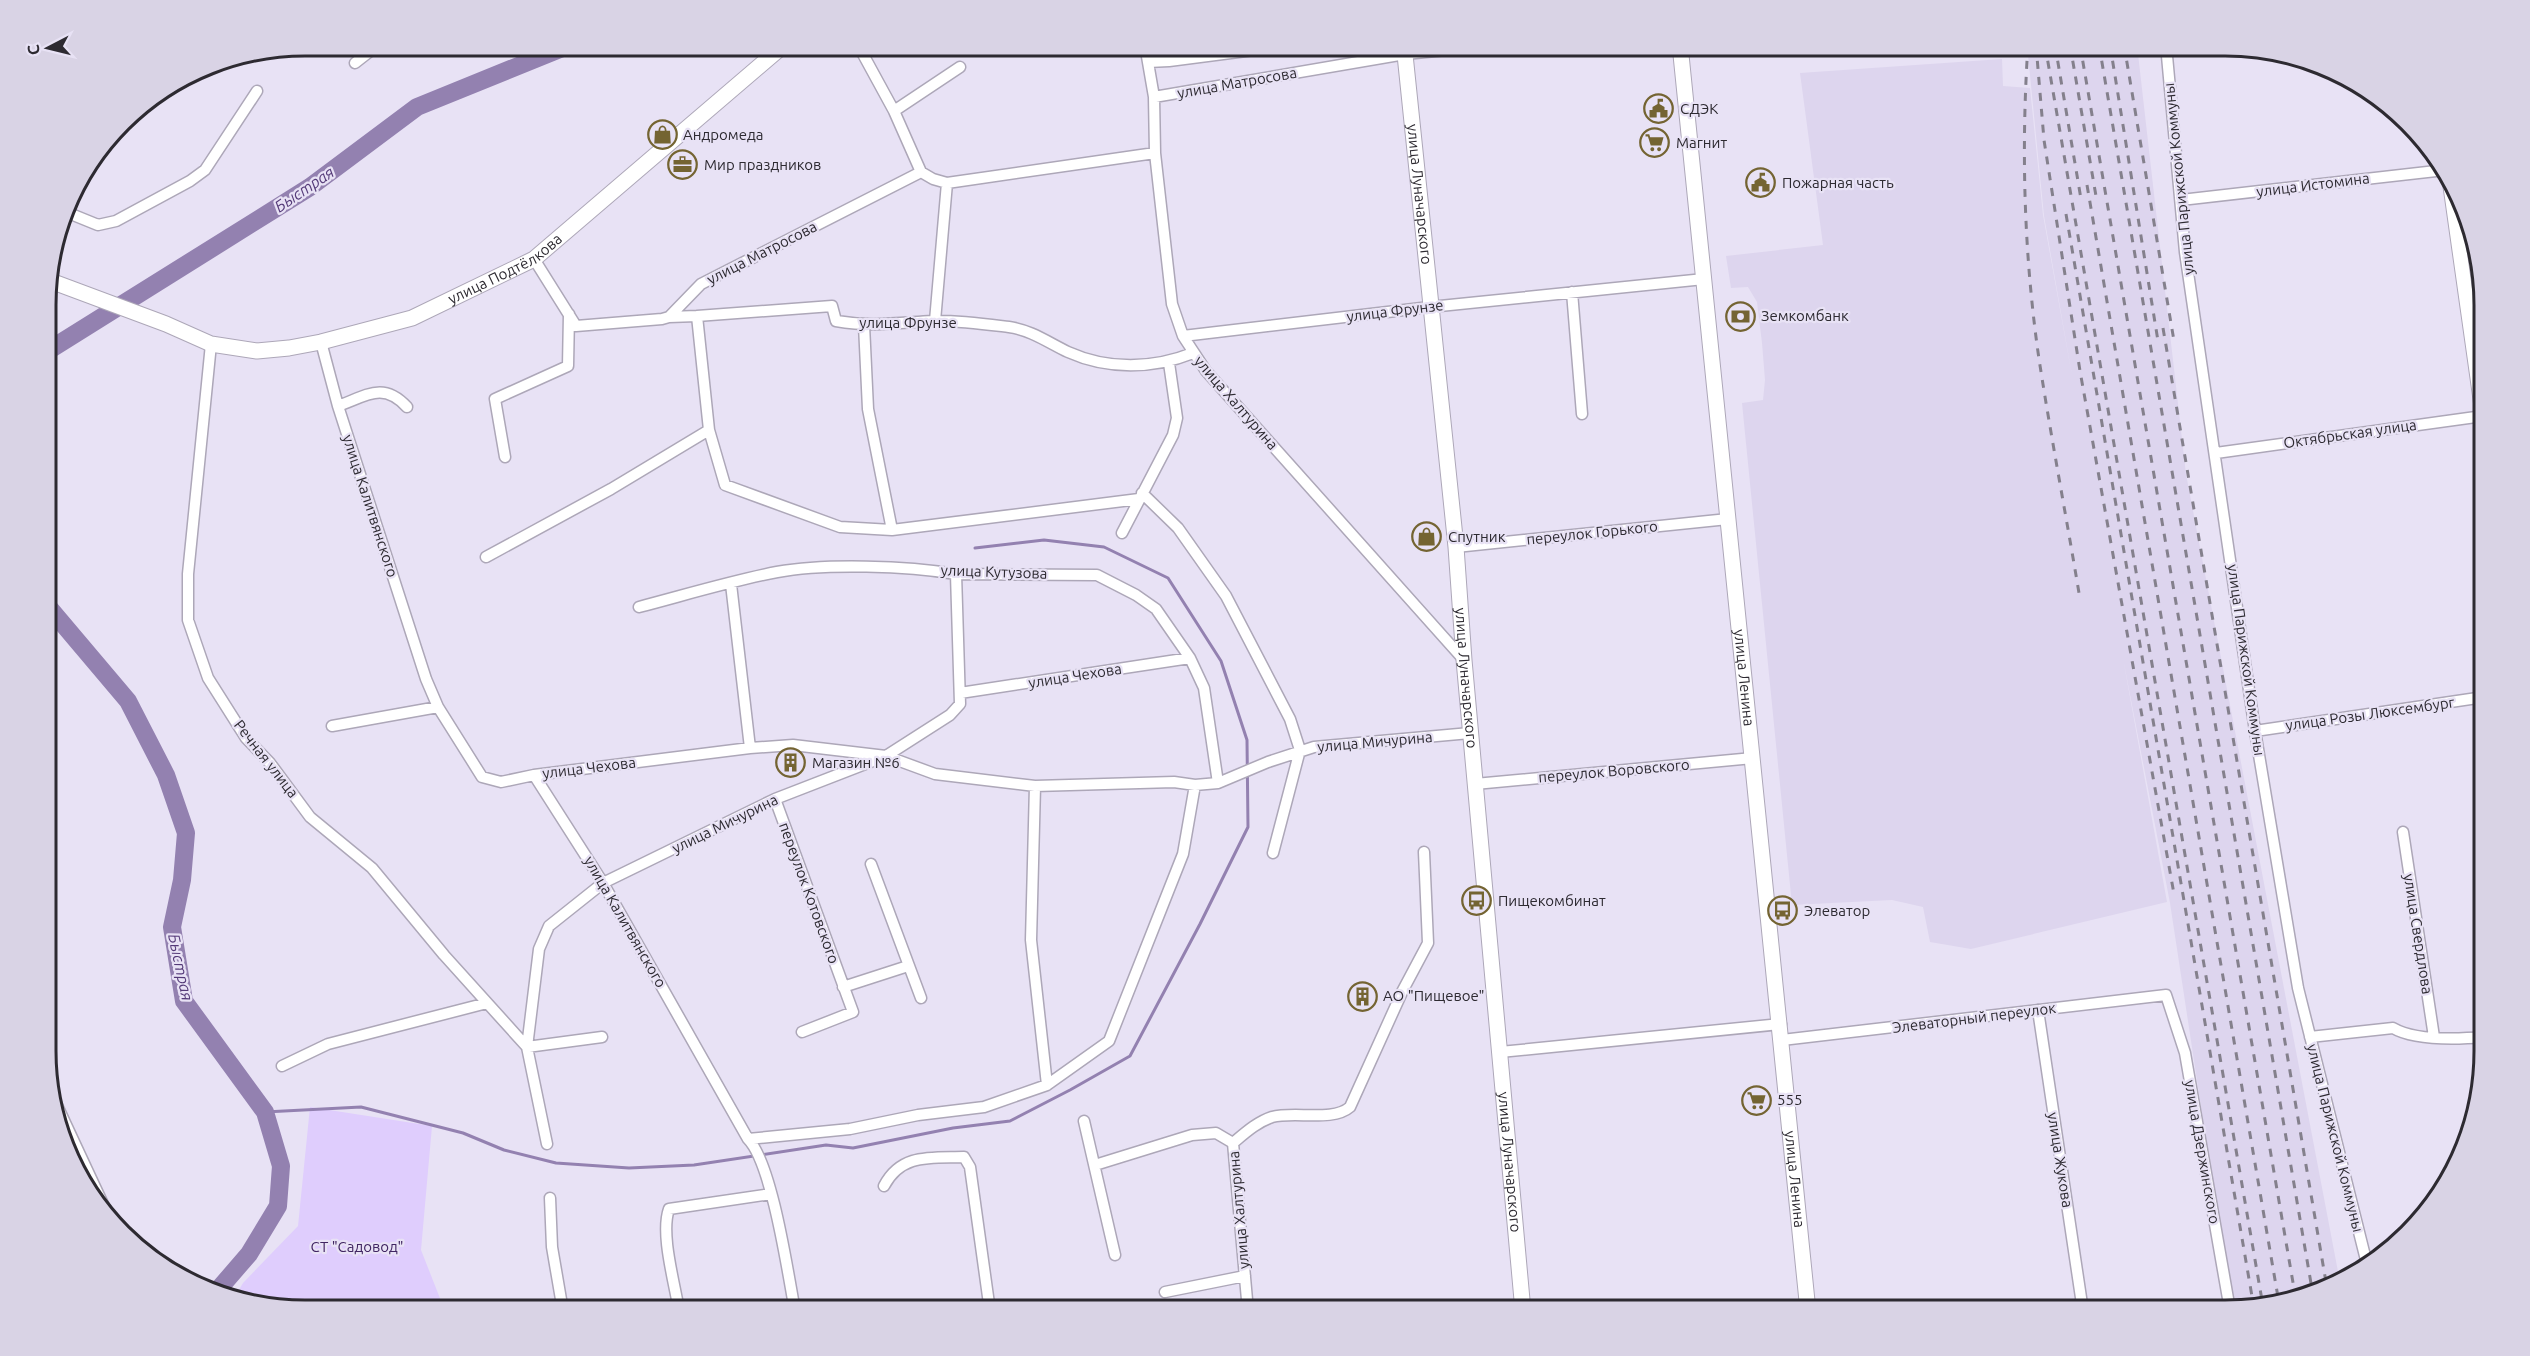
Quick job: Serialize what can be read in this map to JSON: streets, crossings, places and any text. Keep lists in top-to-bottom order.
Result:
{
  "streets": {
    "main road": ["улица Луначарского", "улица Подтёлкова", "улица Ленина"],
    "street": [
      "улица Матросова",
      "улица Парижской Коммуны",
      "улица Истомина",
      "улица Фрунзе",
      "улица Халтурина",
      "Октябрьская улица",
      "улица Калитвянского",
      "переулок Горького",
      "улица Кутузова",
      "улица Чехова",
      "улица Розы Люксембург",
      "улица Мичурина",
      "Речная улица",
      "переулок Воровского",
      "переулок Котовского",
      "улица Свердлова",
      "Элеваторный переулок",
      "улица Дзержинского",
      "улица Жукова"
    ]
  },
  "crossings": [
    ["улица Матросова", "улица Халтурина"],
    ["улица Парижской Коммуны", "улица Истомина"],
    ["улица Парижской Коммуны", "Октябрьская улица"],
    ["улица Парижской Коммуны", "улица Розы Люксембург"],
    ["улица Луначарского", "улица Фрунзе"],
    ["улица Луначарского", "улица Халтурина"],
    ["улица Луначарского", "переулок Горького"],
    ["улица Луначарского", "улица Мичурина"],
    ["улица Луначарского", "переулок Воровского"],
    ["улица Подтёлкова", "улица Калитвянского"],
    ["улица Подтёлкова", "Речная улица"],
    ["улица Фрунзе", "улица Халтурина"],
    ["улица Фрунзе", "улица Ленина"],
    ["улица Калитвянского", "улица Чехова"],
    ["улица Калитвянского", "улица Мичурина"],
    ["переулок Горького", "улица Ленина"],
    ["улица Кутузова", "улица Чехова"],
    ["улица Кутузова", "улица Мичурина"],
    ["улица Чехова", "улица Мичурина"],
    ["улица Ленина", "переулок Воровского"],
    ["улица Ленина", "Элеваторный переулок"],
    ["улица Мичурина", "Речная улица"],
    ["улица Мичурина", "переулок Котовского"],
    ["Элеваторный переулок", "улица Дзержинского"],
    ["Элеваторный переулок", "улица Жукова"]
  ],
  "water": ["Быстрая"],
  "parks": ["СТ \"Садовод\""],
  "places": {
    "public building": ["СДЭК", "Пожарная часть"],
    "shop": ["Андромеда", "Спутник"],
    "supermarket": ["Магнит", "555"],
    "office": ["Мир праздников"],
    "bank": ["Земкомбанк"],
    "building": ["Магазин №6", "АО \"Пищевое\""],
    "bus stop": ["Пищекомбинат", "Элеватор"]
  },
  "north": "left"
}
